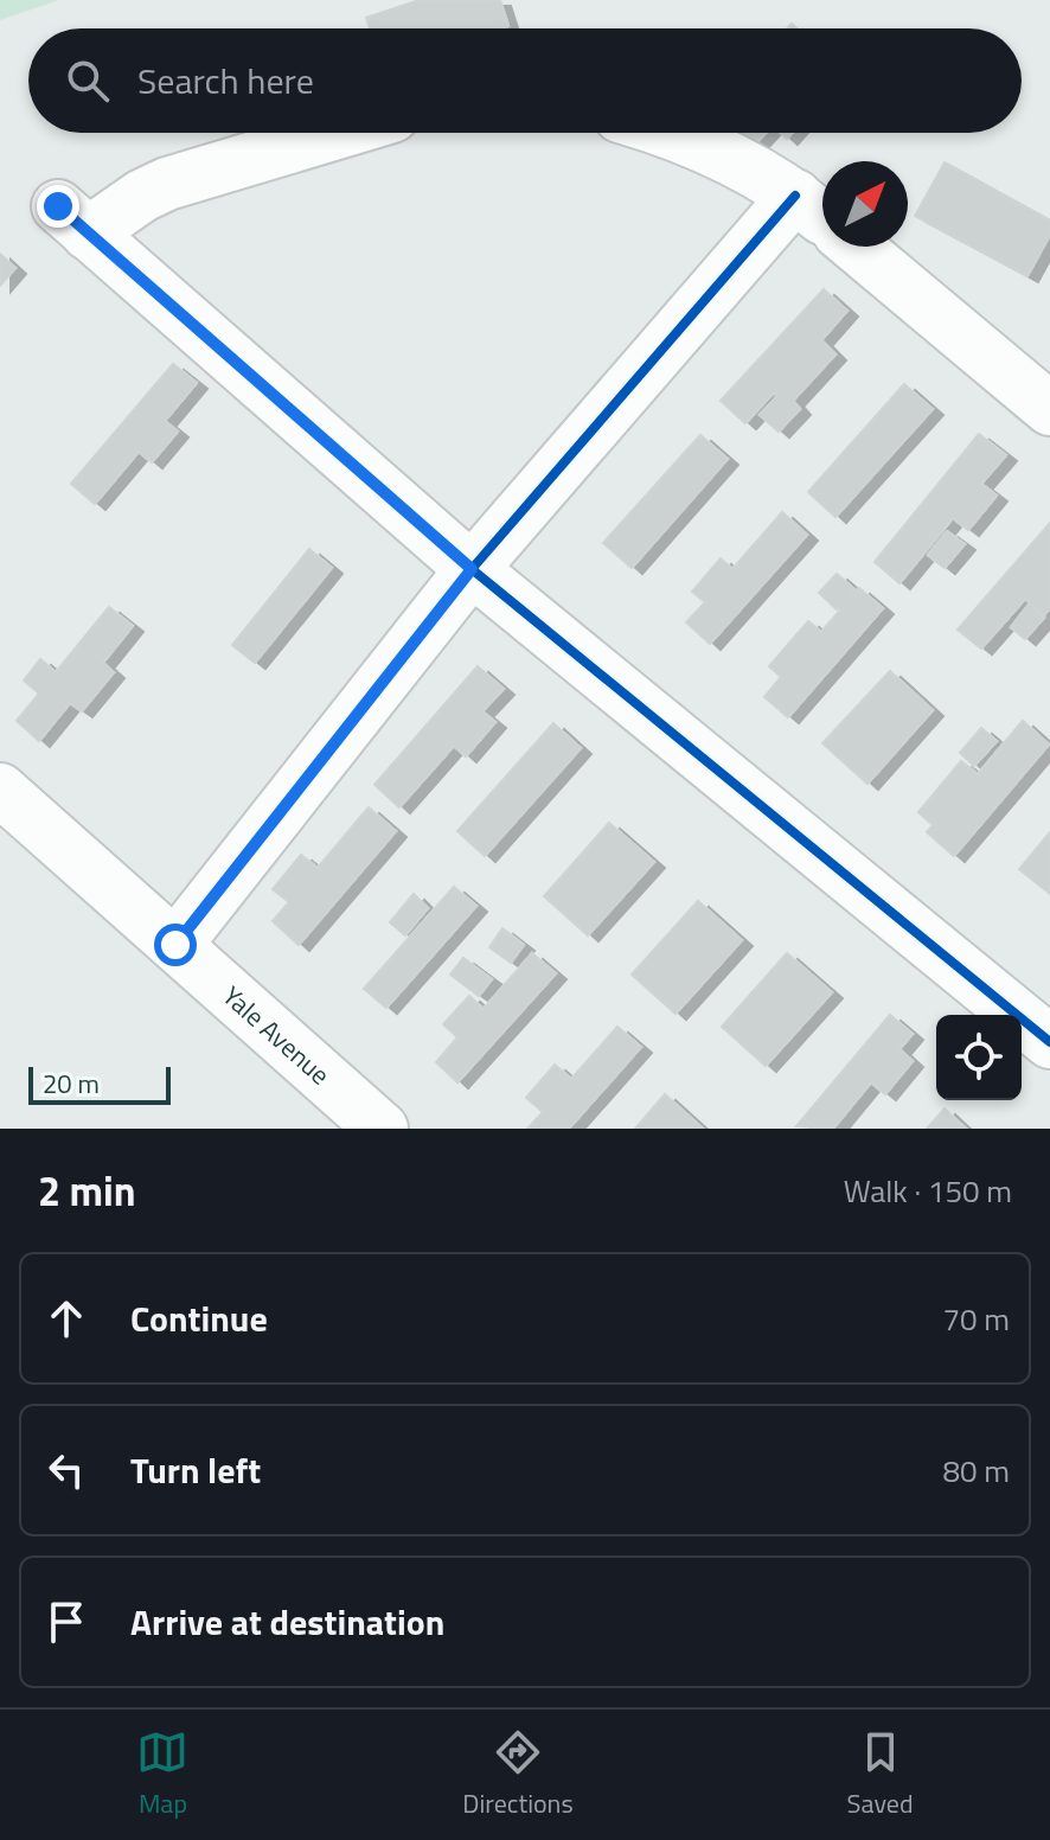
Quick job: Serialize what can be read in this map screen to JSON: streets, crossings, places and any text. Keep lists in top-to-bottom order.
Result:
{
  "streets": {
    "street": ["Yale Avenue"]
  },
  "scale_bar": "20 m",
  "north": "top right",
  "page": {
    "search": "Search here",
    "scale": "20 m",
    "heading": ["2 min", "Walk · 150 m"],
    "list": [
      ["Continue", "70 m"],
      ["Turn left", "80 m"],
      "Arrive at destination"
    ],
    "nav": ["Map", "Directions", "Saved"]
  }
}
